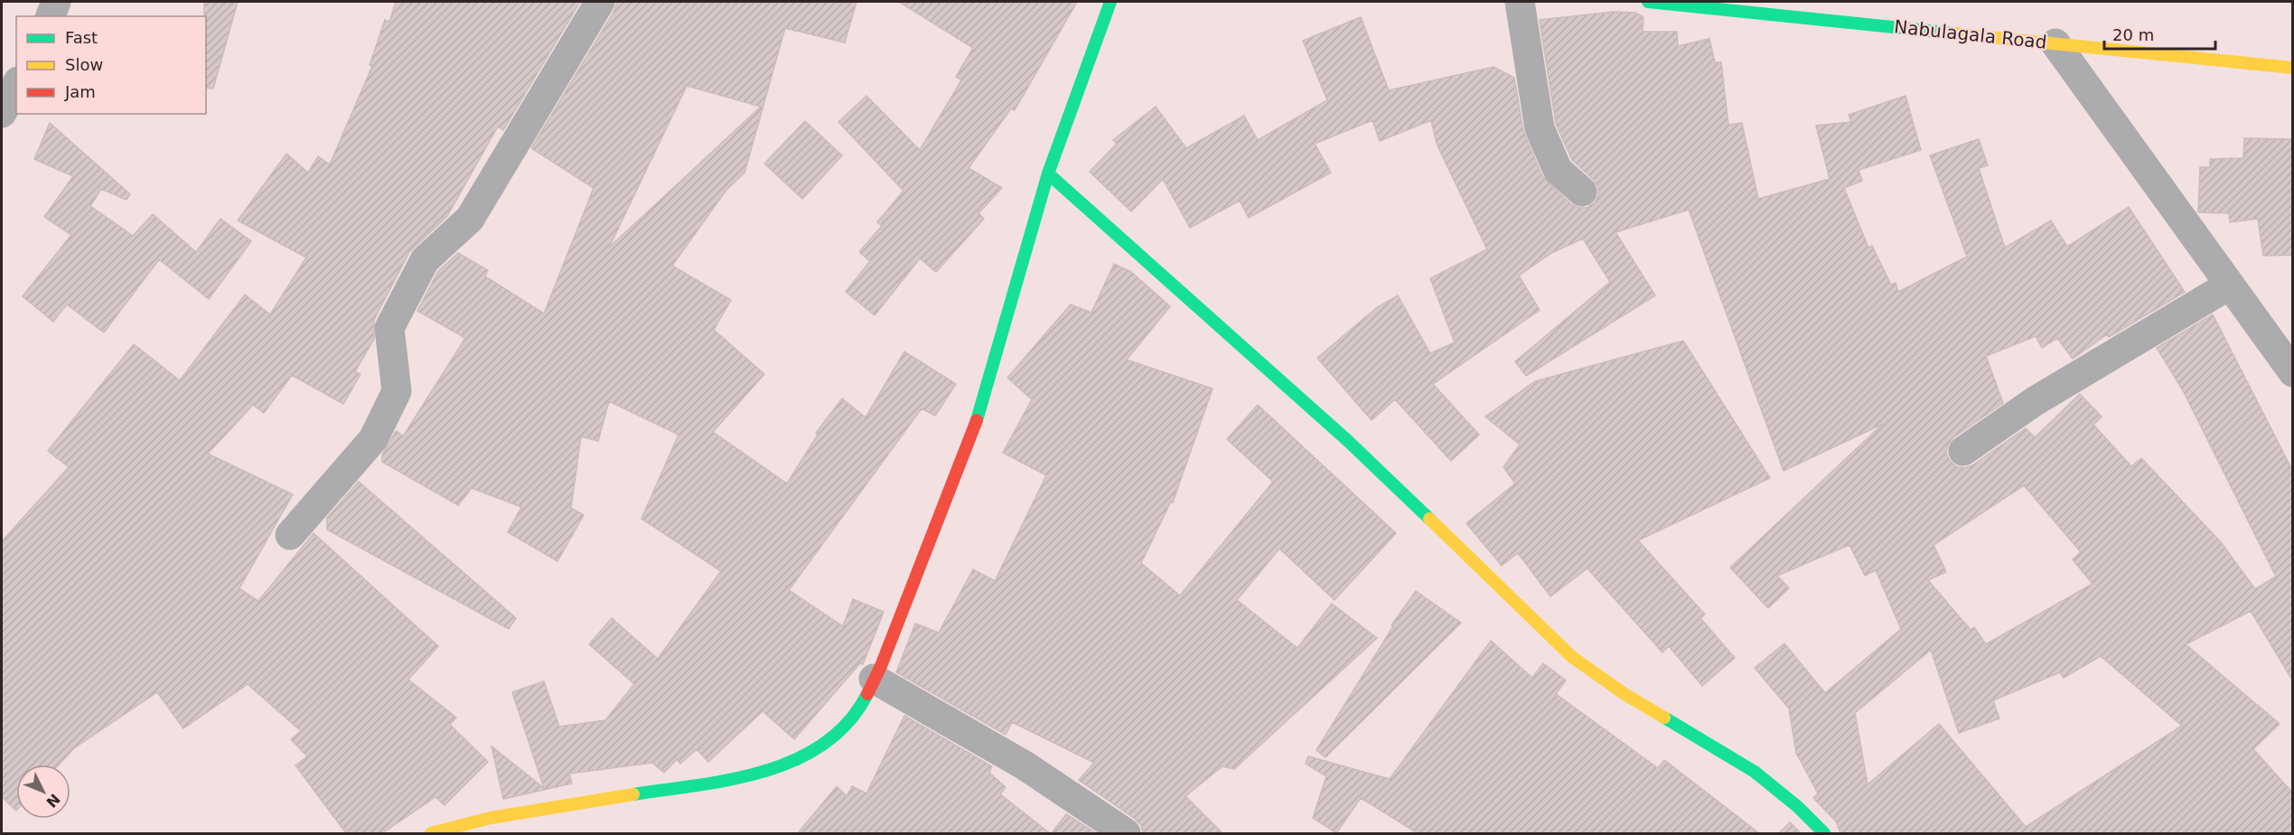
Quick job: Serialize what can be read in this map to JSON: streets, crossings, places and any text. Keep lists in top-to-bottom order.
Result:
{
  "streets": {
    "street": ["Nabulagala Road"]
  },
  "legend": ["Fast", "Slow", "Jam"],
  "scale_bar": "20 m",
  "north": "bottom right"
}
